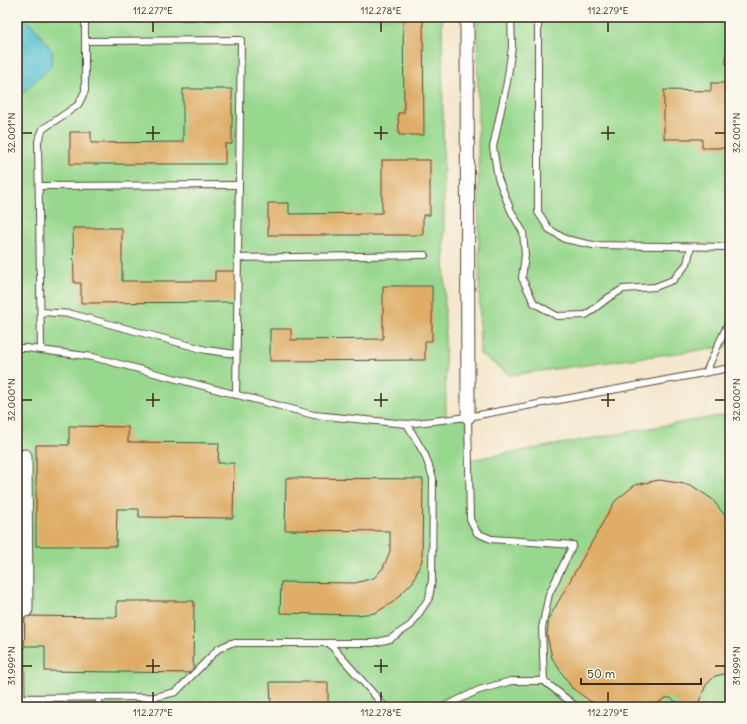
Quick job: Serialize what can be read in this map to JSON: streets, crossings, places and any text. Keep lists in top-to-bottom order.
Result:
{
  "scale_bar": "50 m",
  "coordinates": [
    "112.277°E",
    "112.278°E",
    "112.279°E",
    "32.001°N",
    "32.000°N",
    "31.999°N"
  ]
}
